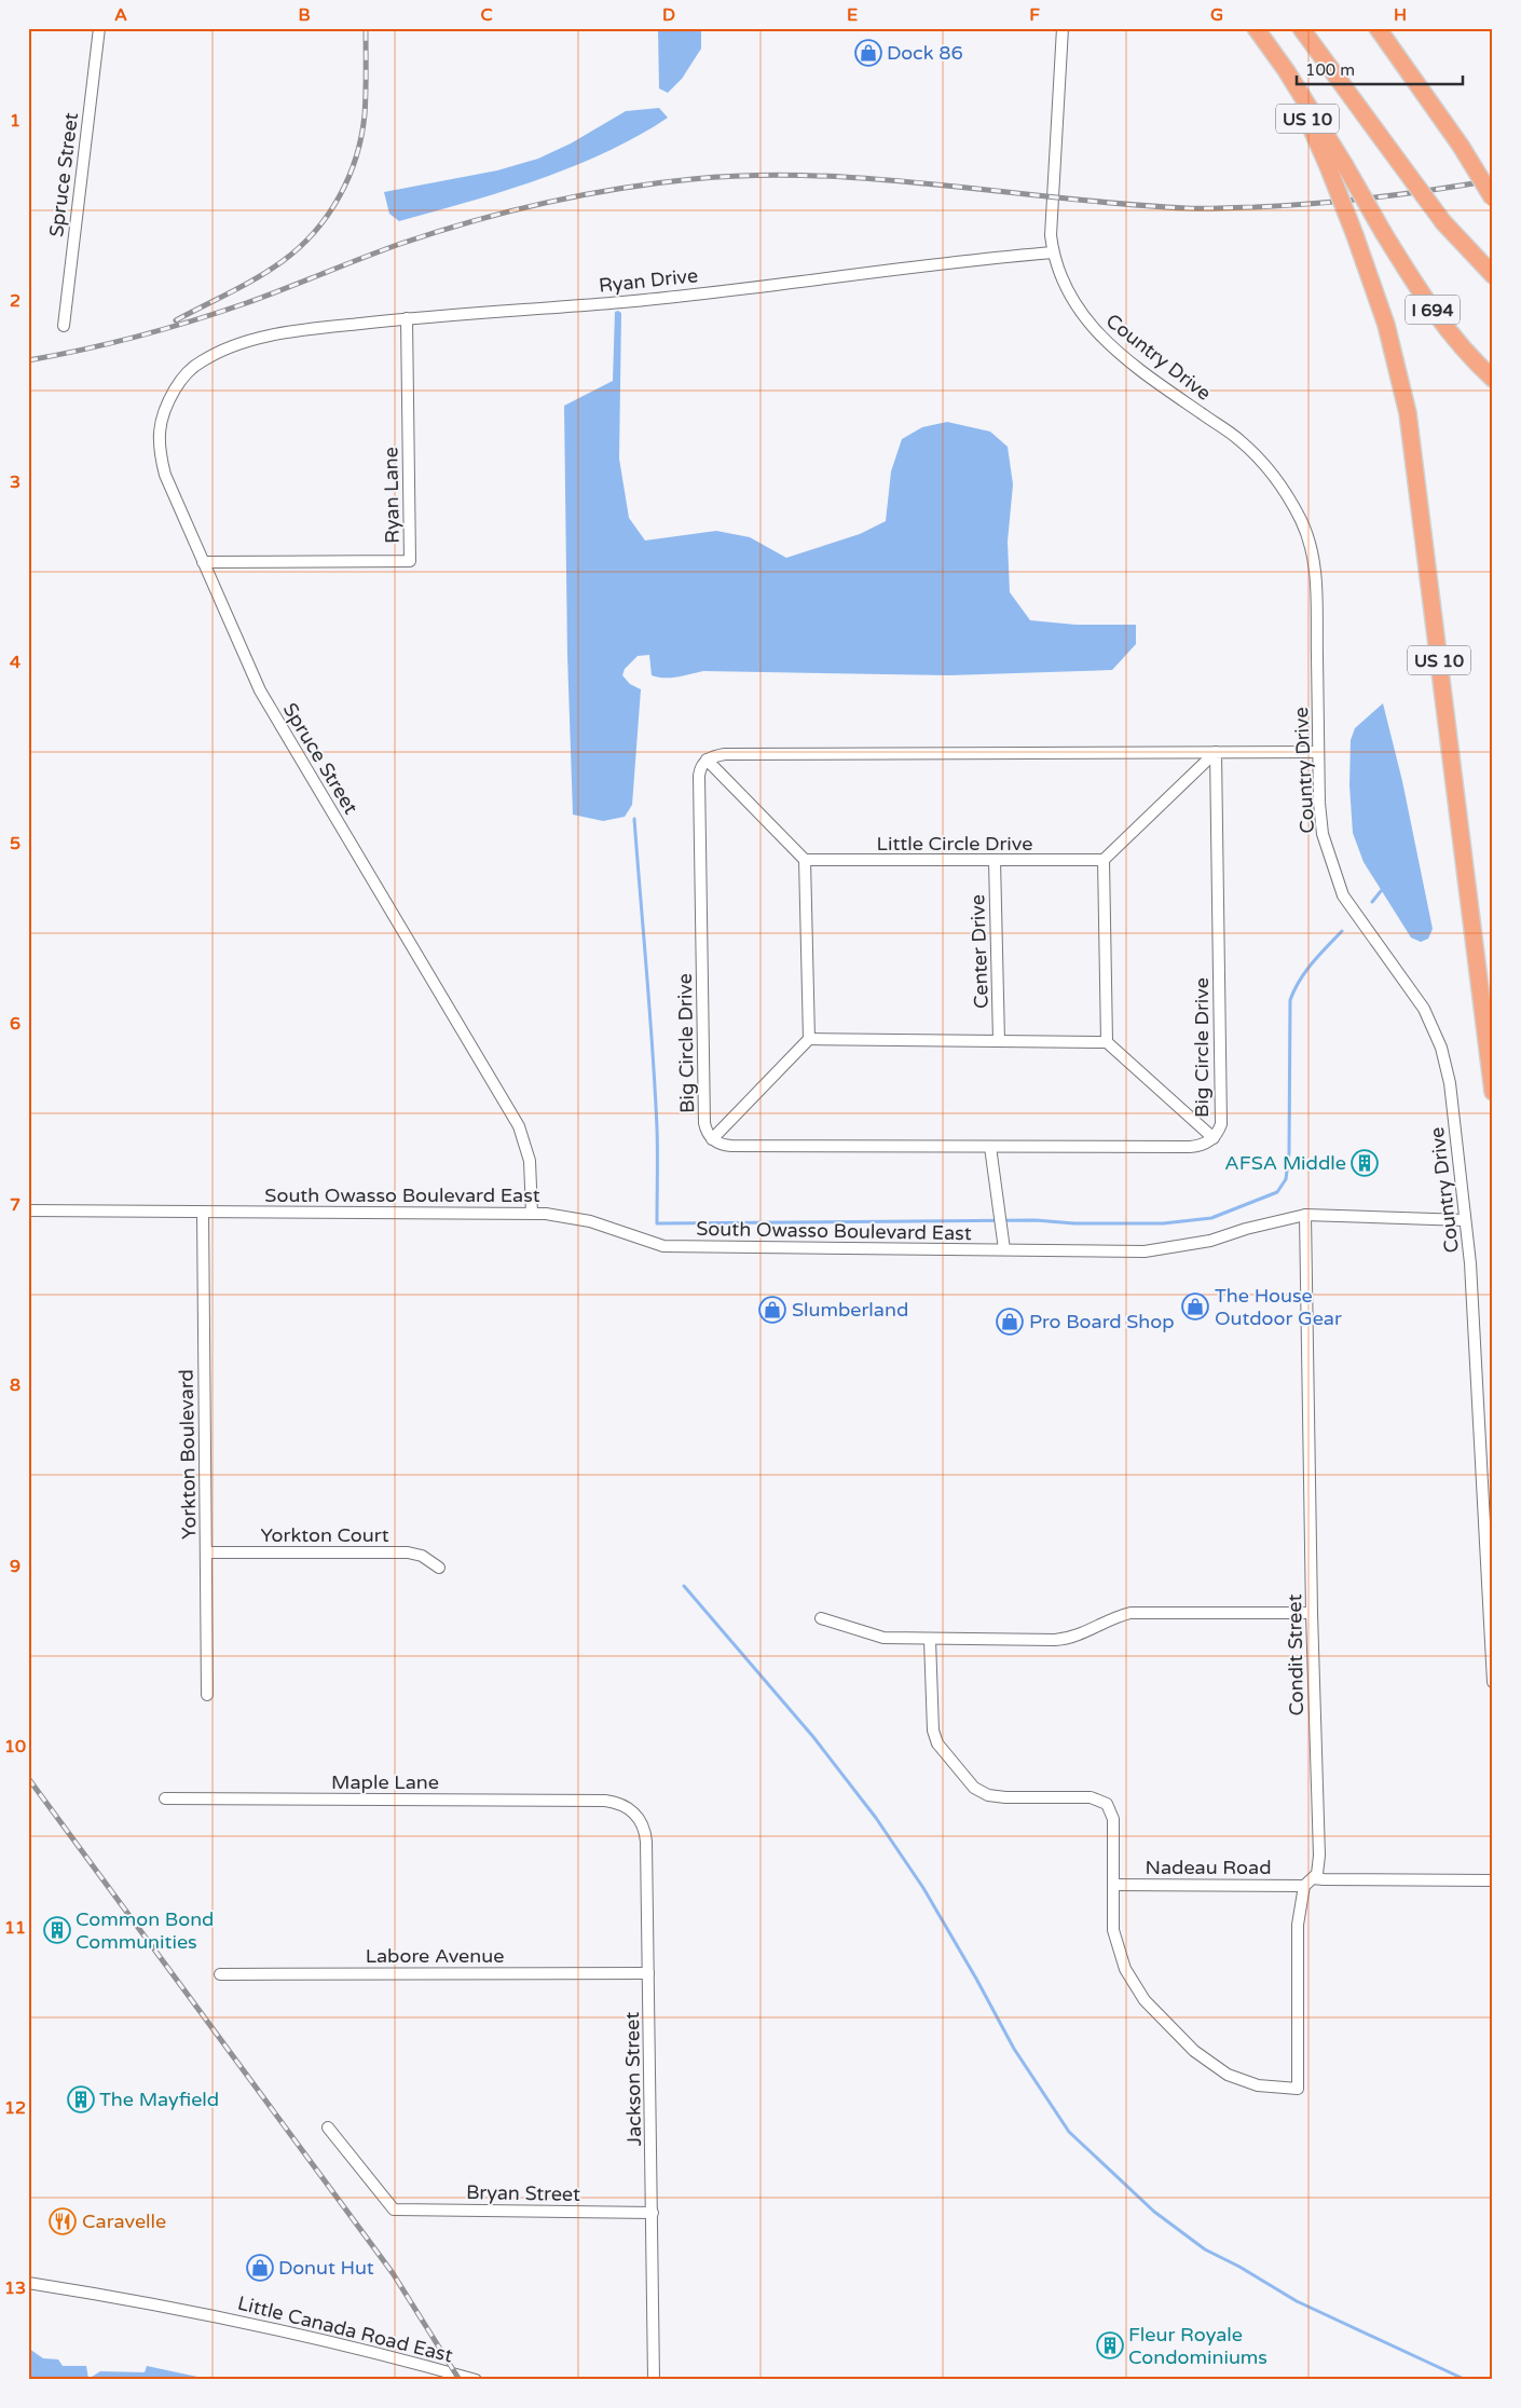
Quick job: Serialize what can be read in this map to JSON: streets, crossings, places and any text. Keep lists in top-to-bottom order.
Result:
{
  "streets": {
    "highway": ["US 10", "I 694"],
    "street": [
      "Spruce Street",
      "Ryan Drive",
      "Country Drive",
      "Ryan Lane",
      "Little Circle Drive",
      "Center Drive",
      "Big Circle Drive",
      "South Owasso Boulevard East",
      "Yorkton Boulevard",
      "Yorkton Court",
      "Condit Street",
      "Maple Lane",
      "Nadeau Road",
      "Labore Avenue",
      "Jackson Street",
      "Bryan Street",
      "Little Canada Road East"
    ]
  },
  "crossings": [
    ["US 10", "I 694"],
    ["Spruce Street", "Ryan Drive"],
    ["Spruce Street", "Ryan Lane"],
    ["Spruce Street", "South Owasso Boulevard East"],
    ["Ryan Drive", "Country Drive"],
    ["Ryan Drive", "Ryan Lane"],
    ["Country Drive", "South Owasso Boulevard East"],
    ["Little Circle Drive", "Center Drive"],
    ["South Owasso Boulevard East", "Yorkton Boulevard"],
    ["South Owasso Boulevard East", "Condit Street"],
    ["Yorkton Boulevard", "Yorkton Court"],
    ["Maple Lane", "Jackson Street"],
    ["Labore Avenue", "Jackson Street"],
    ["Jackson Street", "Bryan Street"]
  ],
  "places": {
    "shop": [
      "Dock 86",
      "The House Outdoor Gear",
      "Slumberland",
      "Pro Board Shop",
      "Donut Hut"
    ],
    "building": [
      "AFSA Middle",
      "Common Bond Communities",
      "The Mayfield",
      "Fleur Royale Condominiums"
    ],
    "restaurant": ["Caravelle"]
  },
  "scale_bar": "100 m",
  "grid": {
    "columns": [
      "A",
      "B",
      "C",
      "D",
      "E",
      "F",
      "G",
      "H"
    ],
    "rows": [
      "1",
      "2",
      "3",
      "4",
      "5",
      "6",
      "7",
      "8",
      "9",
      "10",
      "11",
      "12",
      "13"
    ]
  }
}
